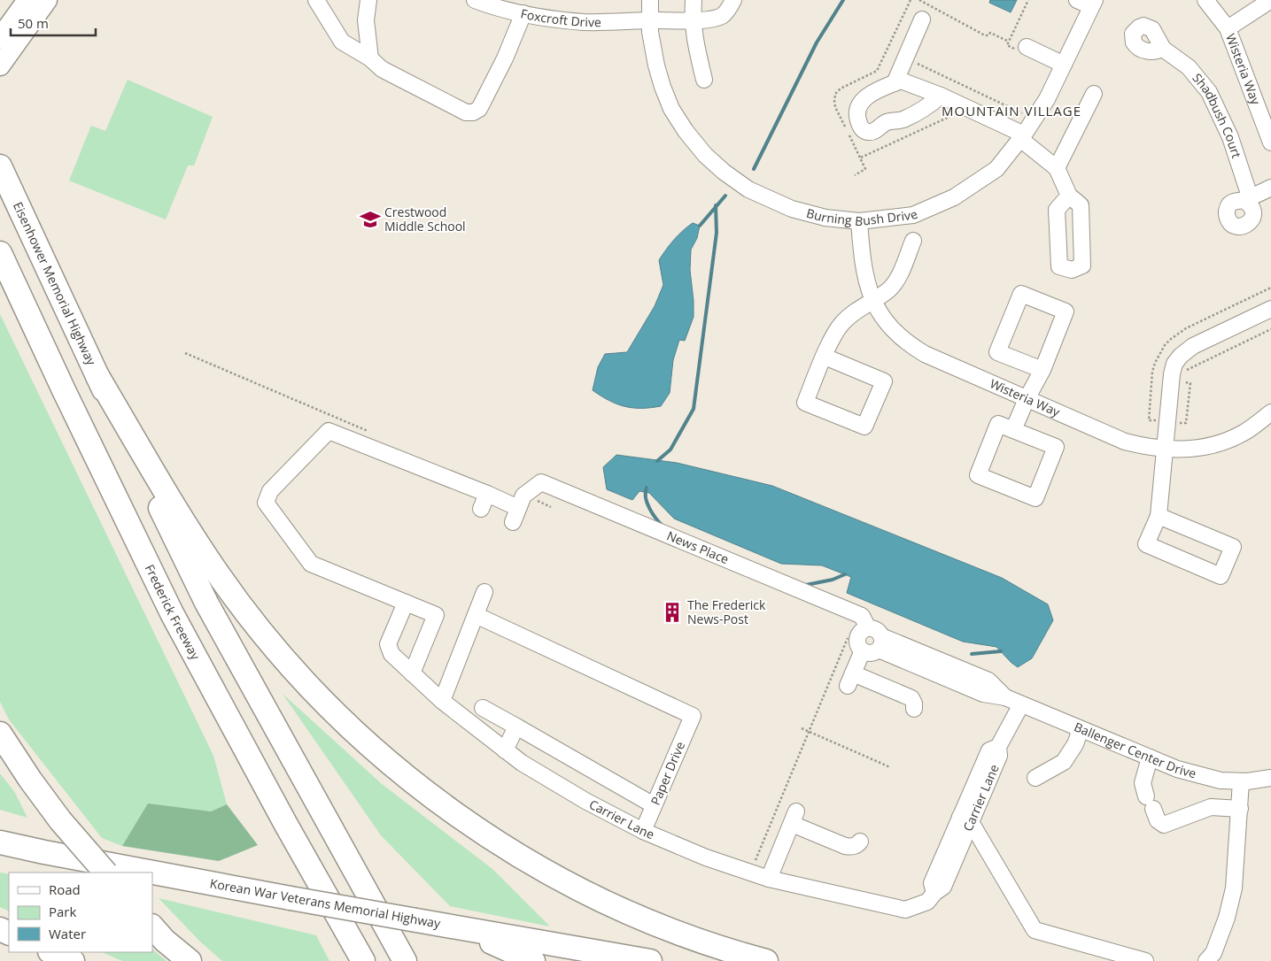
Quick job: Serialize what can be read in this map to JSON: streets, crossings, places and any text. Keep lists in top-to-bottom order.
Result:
{
  "streets": {
    "highway": ["Eisenhower Memorial Highway", "Frederick Freeway", "Korean War Veterans Memorial Highway"],
    "street": [
      "Foxcroft Drive",
      "Wisteria Way",
      "Shadbush Court",
      "Burning Bush Drive",
      "News Place",
      "Ballenger Center Drive",
      "Paper Drive",
      "Carrier Lane"
    ]
  },
  "crossings": [
    ["Foxcroft Drive", "Burning Bush Drive"],
    ["Wisteria Way", "Burning Bush Drive"],
    ["News Place", "Ballenger Center Drive"],
    ["Ballenger Center Drive", "Carrier Lane"],
    ["Paper Drive", "Carrier Lane"]
  ],
  "districts": ["MOUNTAIN VILLAGE"],
  "places": {
    "school or university": ["Crestwood Middle School"],
    "building": ["The Frederick News-Post"]
  },
  "legend": ["Road", "Park", "Water"],
  "scale_bar": "50 m"
}
